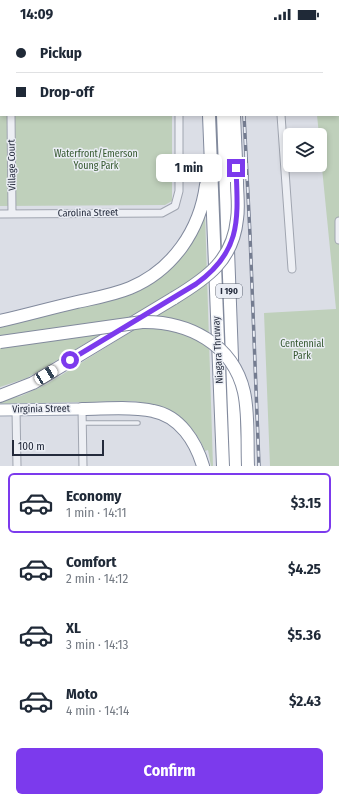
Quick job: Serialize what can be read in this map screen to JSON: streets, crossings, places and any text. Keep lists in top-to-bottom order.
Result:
{
  "streets": {
    "highway": ["I 190", "Niagara Thruway"],
    "main road": ["Virginia Street"],
    "street": ["Village Court", "Carolina Street"]
  },
  "crossings": [
    ["Village Court", "Carolina Street"]
  ],
  "parks": ["Waterfront/Emerson Young Park", "Centennial Park"],
  "scale_bar": "100 m",
  "page": {
    "status": "14:09",
    "banner": ["Pickup", "Drop-off"],
    "bubble": "1 min",
    "scale": "100 m",
    "list": [
      {
        "name": "Economy",
        "note": "1 min · 14:11",
        "value": "$3.15"
      },
      {
        "name": "Comfort",
        "note": "2 min · 14:12",
        "value": "$4.25"
      },
      {
        "name": "XL",
        "note": "3 min · 14:13",
        "value": "$5.36"
      },
      {
        "name": "Moto",
        "note": "4 min · 14:14",
        "value": "$2.43"
      }
    ],
    "buttons": "Confirm"
  }
}
